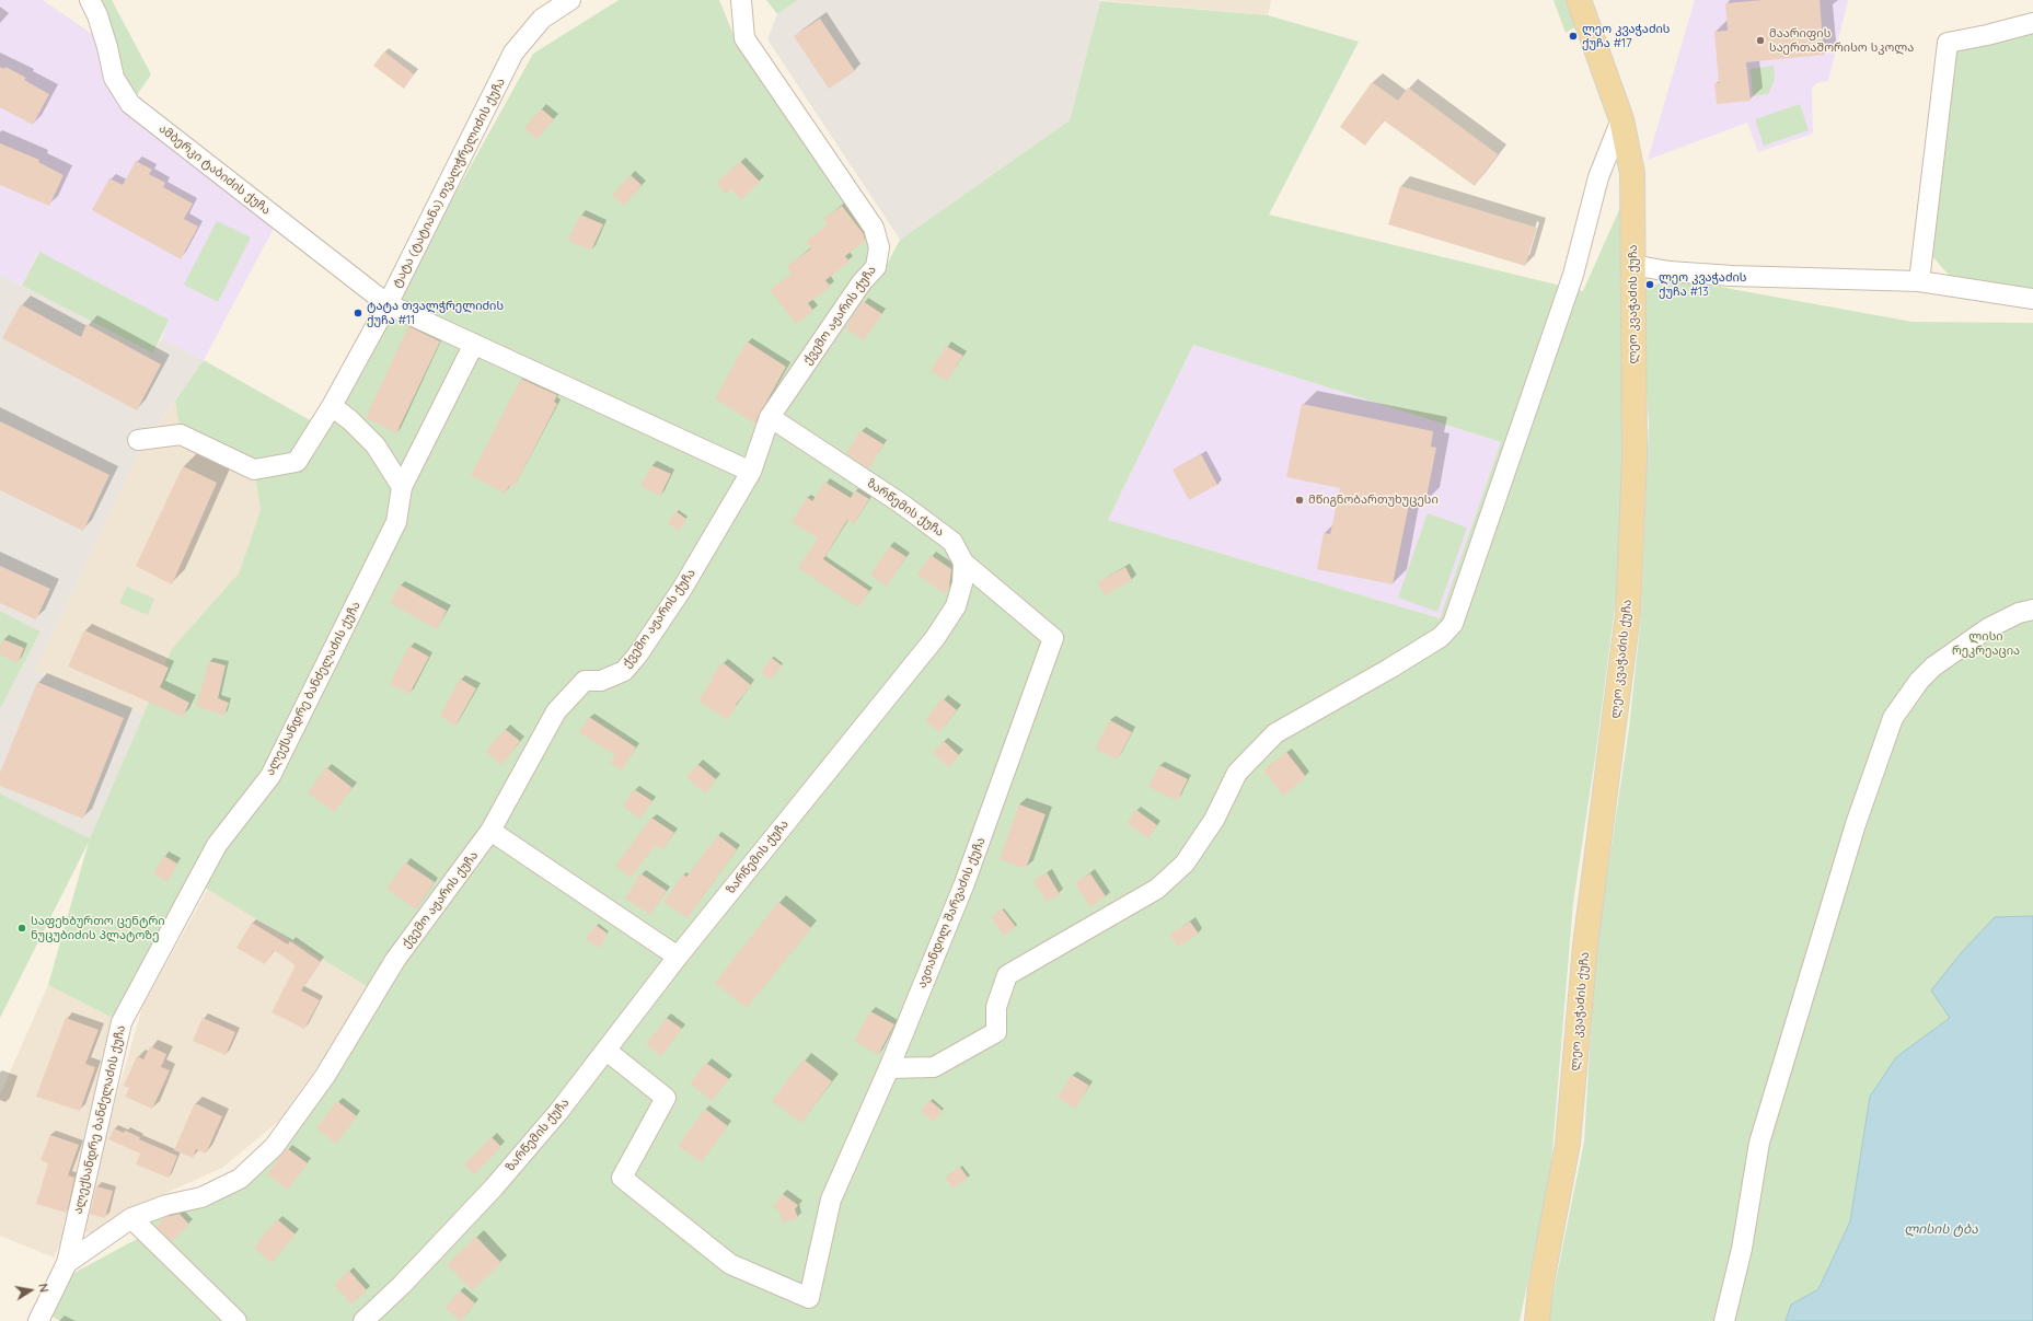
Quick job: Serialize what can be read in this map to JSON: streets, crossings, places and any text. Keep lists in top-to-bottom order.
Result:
{
  "streets": {
    "main road": ["ლეო კვაჭაძის ქუჩა"],
    "street": [
      "ამბერკი ტაბიძის ქუჩა",
      "ტატა (ტატიანა) თვალჭრელიძის ქუჩა",
      "ქვემო აჟარის ქუჩა",
      "ზარწემის ქუჩა",
      "ალექსანდრე ბანძელაძის ქუჩა",
      "ავთანდილ შარვაძის ქუჩა"
    ]
  },
  "crossings": [
    ["ამბერკი ტაბიძის ქუჩა", "ტატა (ტატიანა) თვალჭრელიძის ქუჩა"],
    ["ამბერკი ტაბიძის ქუჩა", "ქვემო აჟარის ქუჩა"],
    ["ამბერკი ტაბიძის ქუჩა", "ალექსანდრე ბანძელაძის ქუჩა"],
    ["ქვემო აჟარის ქუჩა", "ზარწემის ქუჩა"],
    ["ქვემო აჟარის ქუჩა", "ალექსანდრე ბანძელაძის ქუჩა"],
    ["ზარწემის ქუჩა", "ავთანდილ შარვაძის ქუჩა"]
  ],
  "water": ["ლისის ტბა"],
  "parks": ["ლისი რეკრეაცია"],
  "places": [
    "ლეო კვაჭაძის ქუჩა #17",
    "მაარიფის საერთაშორისო სკოლა",
    "ლეო კვაჭაძის ქუჩა #13",
    "ტატა თვალჭრელიძის ქუჩა #11",
    "მწიგნობართუხუცესი",
    "საფეხბურთო ცენტრი ნუცუბიძის პლატოზე"
  ],
  "north": "right"
}
